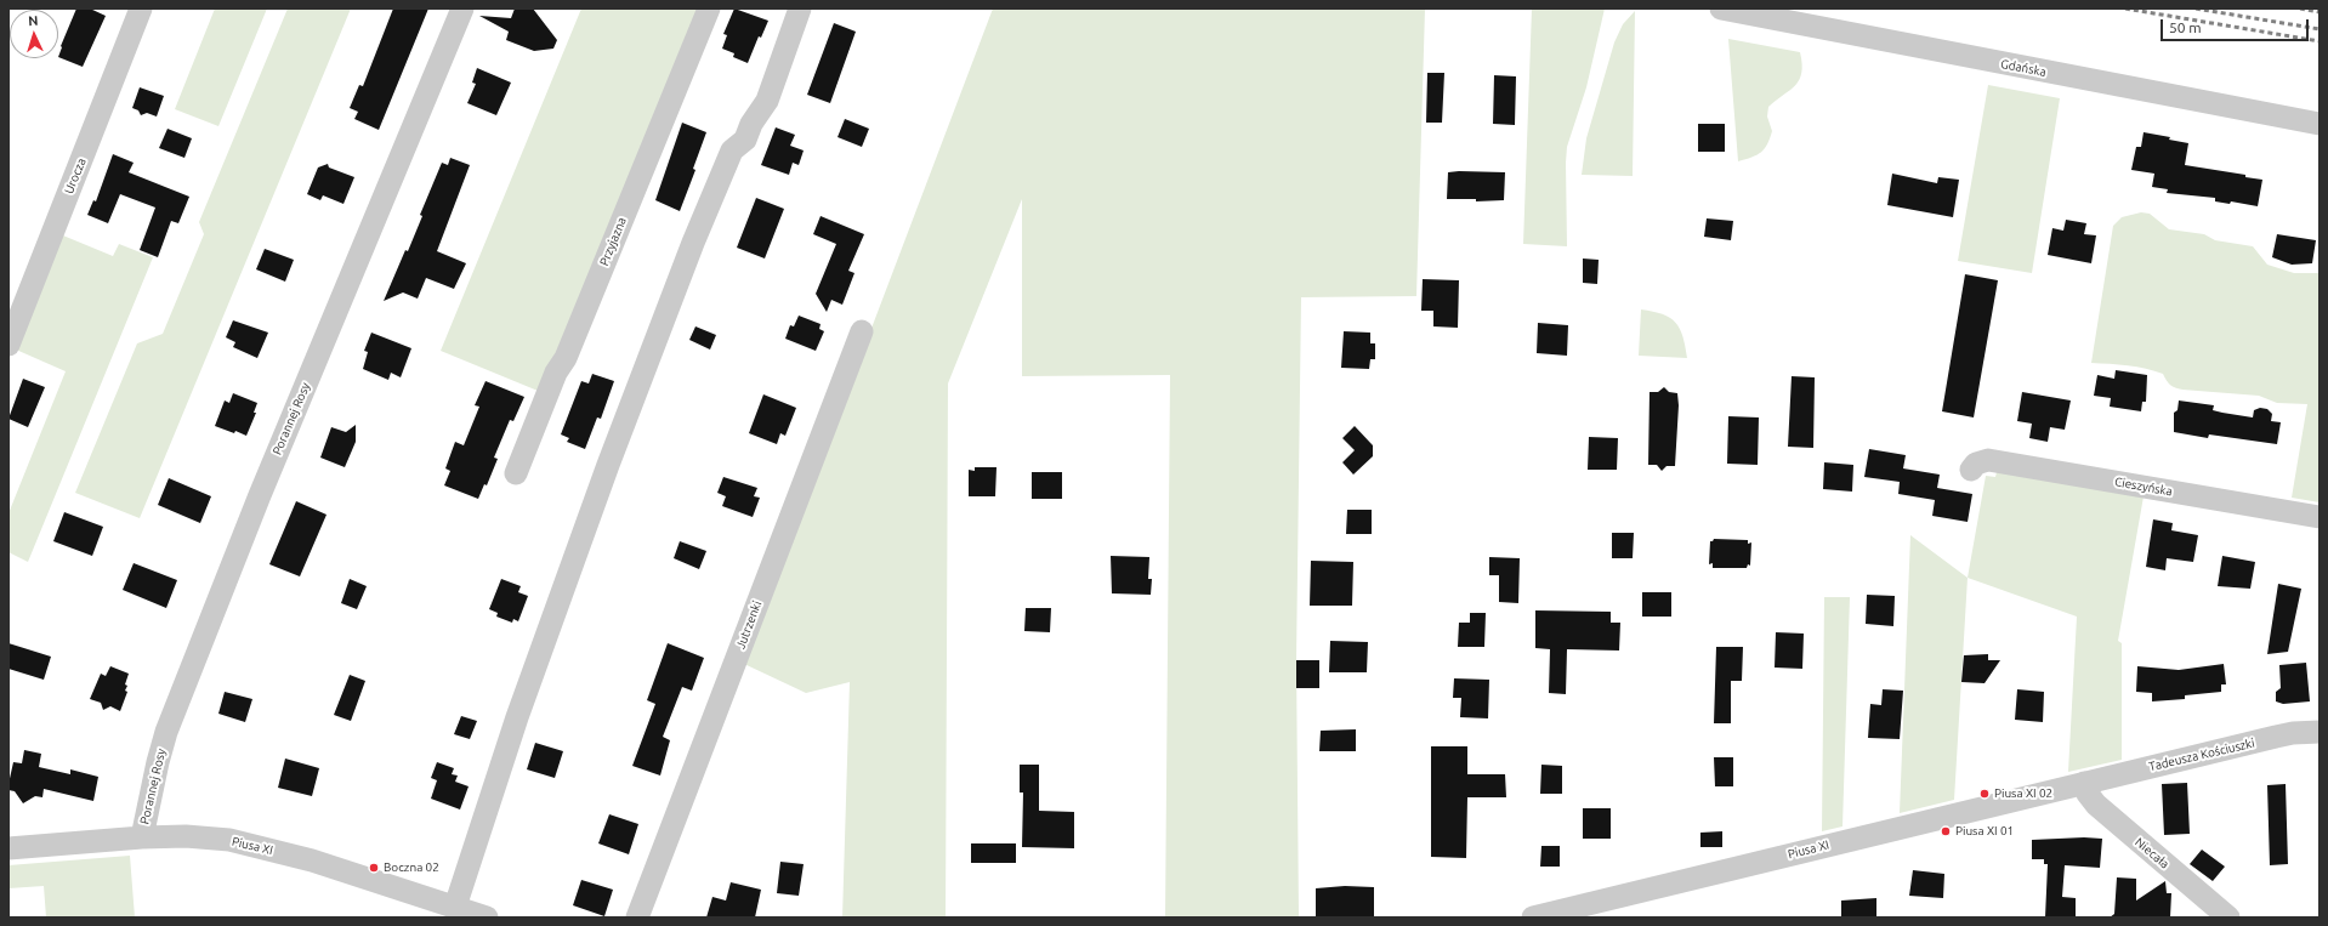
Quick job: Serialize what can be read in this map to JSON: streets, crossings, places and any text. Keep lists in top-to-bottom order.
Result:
{
  "streets": {
    "street": [
      "Gdańska",
      "Urocza",
      "Przyjazna",
      "Porannej Rosy",
      "Cieszyńska",
      "Jutrzenki",
      "Tadeusza Kościuszki",
      "Piusa XI",
      "Niecała"
    ]
  },
  "crossings": [
    ["Porannej Rosy", "Piusa XI"],
    ["Tadeusza Kościuszki", "Piusa XI"],
    ["Tadeusza Kościuszki", "Niecała"],
    ["Piusa XI", "Niecała"]
  ],
  "places": ["Piusa XI 02", "Piusa XI 01", "Boczna 02"],
  "scale_bar": "50 m",
  "north": "top"
}
